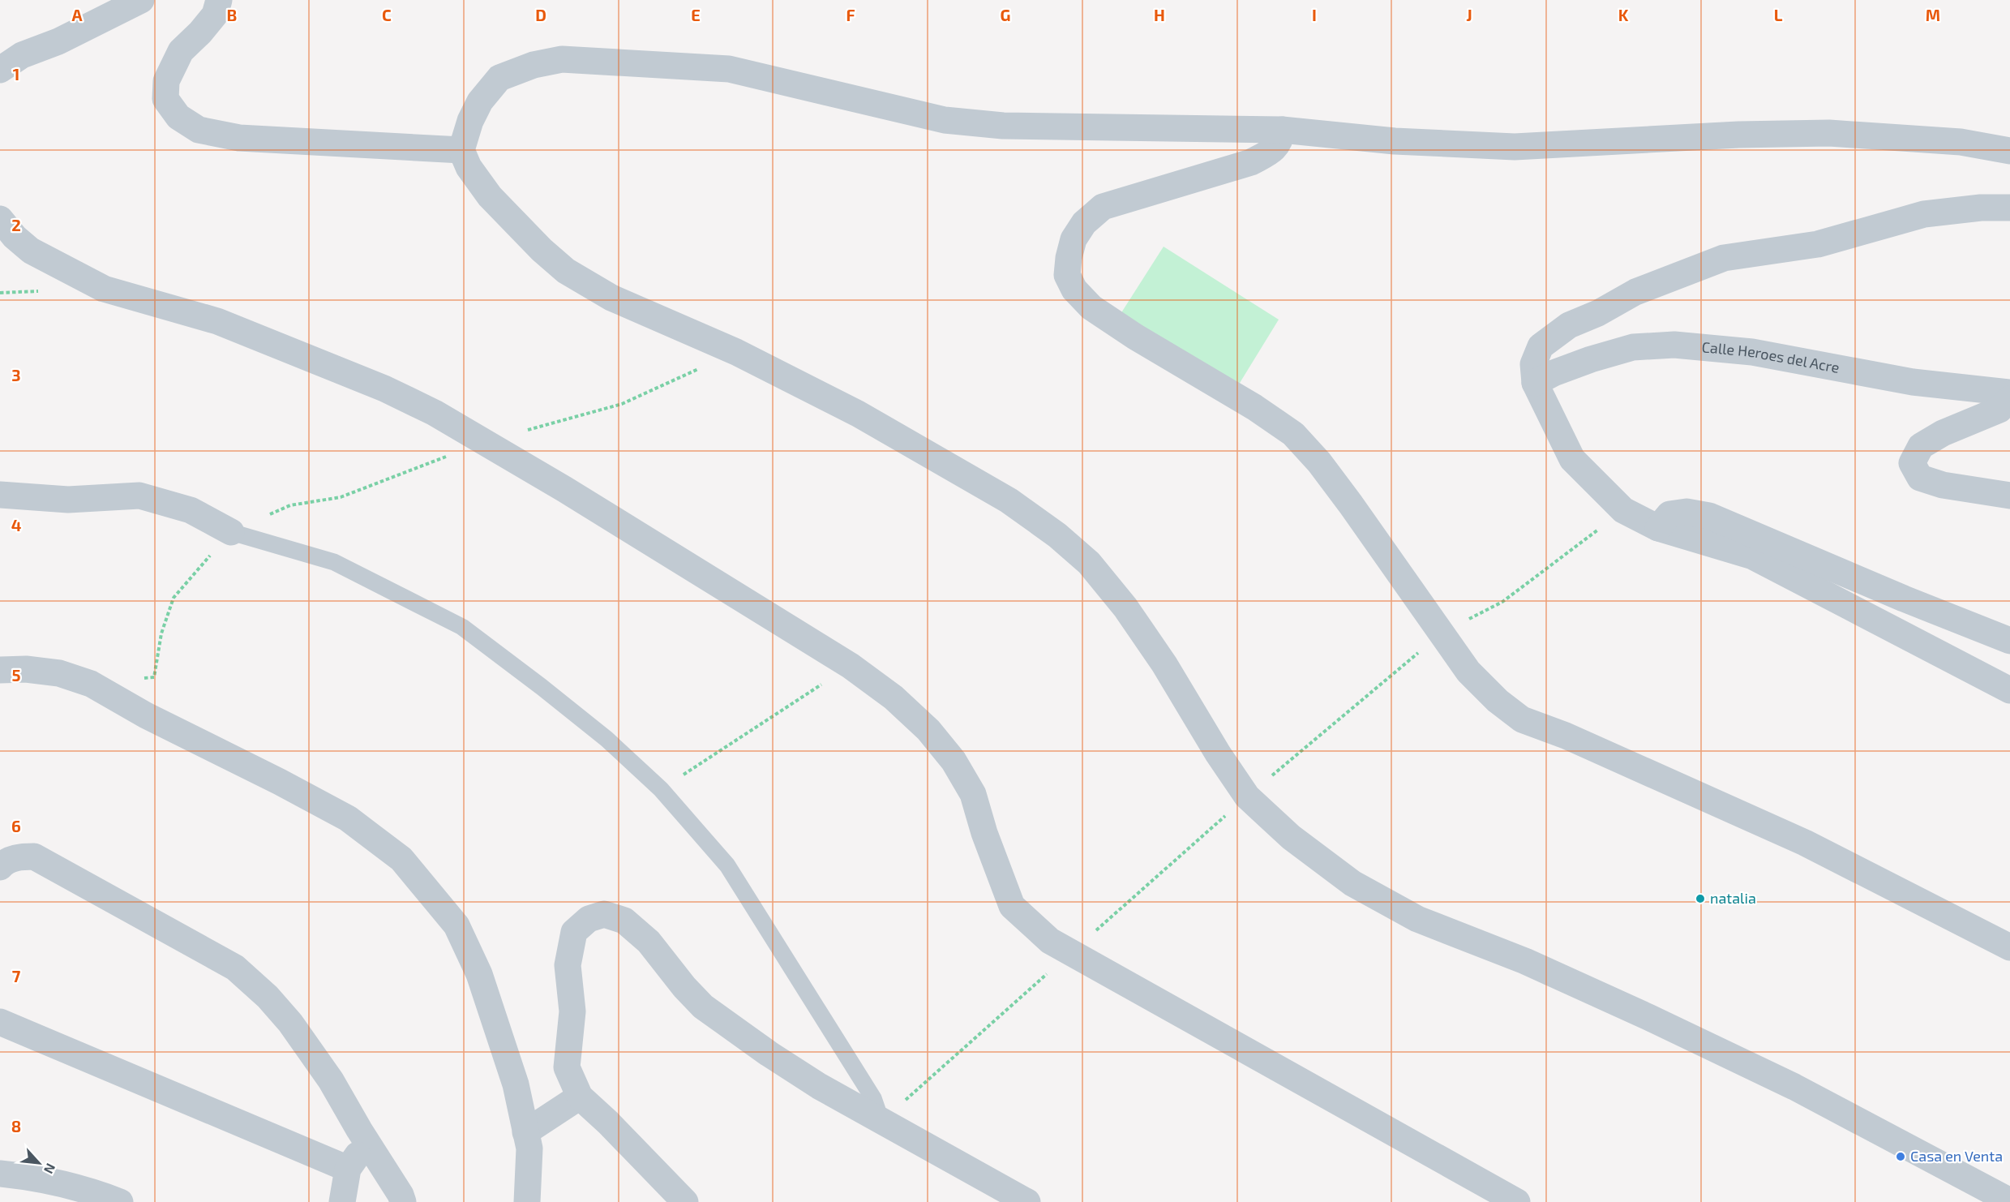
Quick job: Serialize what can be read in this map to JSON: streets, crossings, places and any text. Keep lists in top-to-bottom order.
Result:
{
  "streets": {
    "street": ["Calle Heroes del Acre"]
  },
  "places": ["natalia", "Casa en Venta"],
  "north": "bottom right",
  "grid": {
    "columns": [
      "A",
      "B",
      "C",
      "D",
      "E",
      "F",
      "G",
      "H",
      "I",
      "J",
      "K",
      "L",
      "M"
    ],
    "rows": [
      "1",
      "2",
      "3",
      "4",
      "5",
      "6",
      "7",
      "8"
    ]
  }
}
